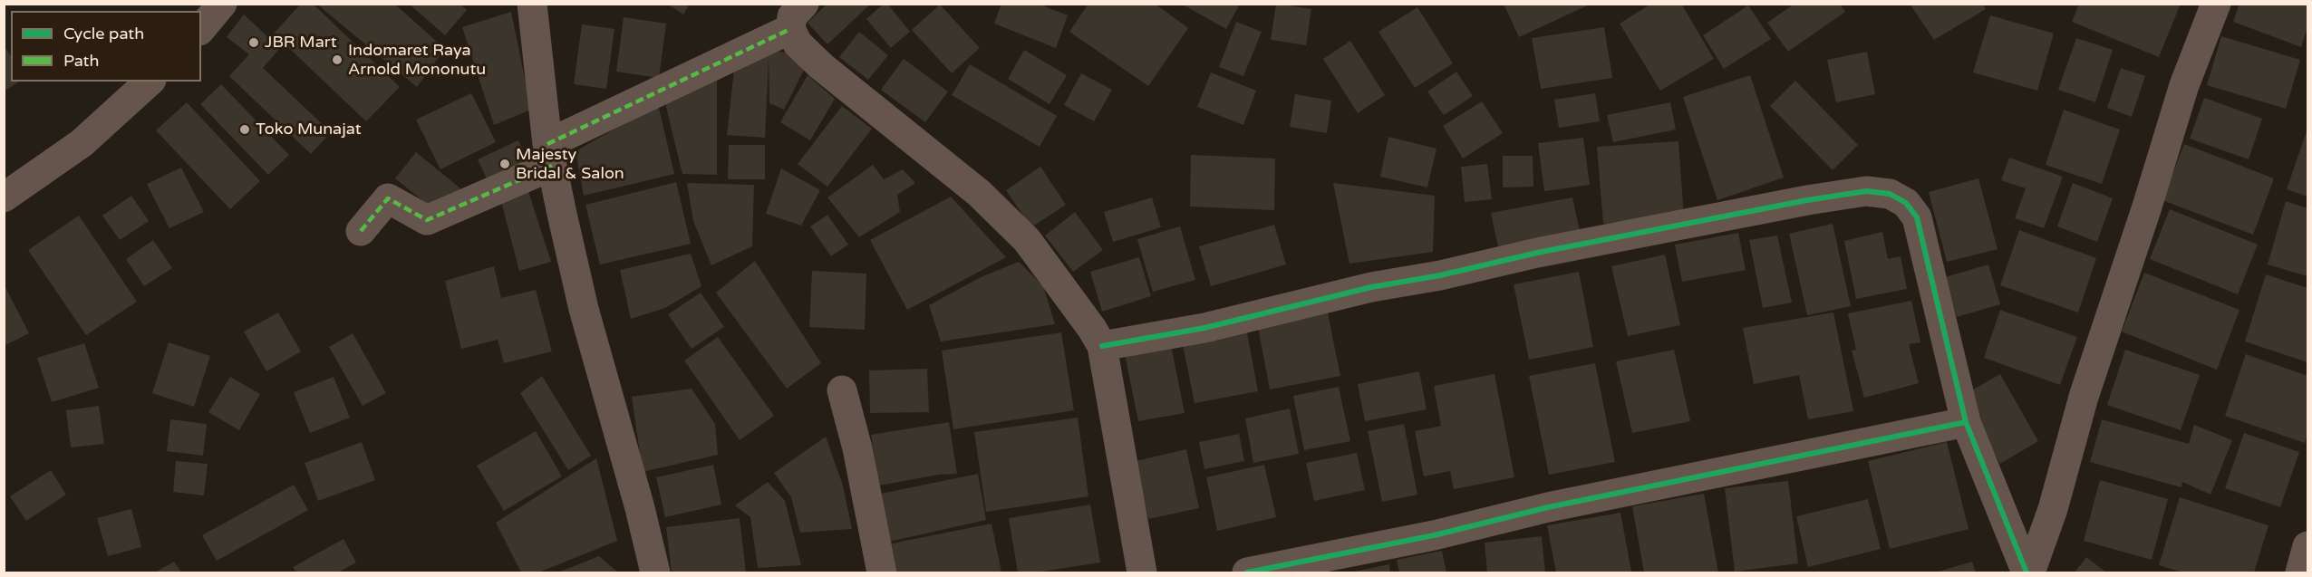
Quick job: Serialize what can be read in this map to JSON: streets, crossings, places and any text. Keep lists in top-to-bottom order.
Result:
{
  "places": [
    "JBR Mart",
    "Indomaret Raya Arnold Mononutu",
    "Toko Munajat",
    "Majesty Bridal & Salon"
  ],
  "legend": ["Cycle path", "Path"]
}
